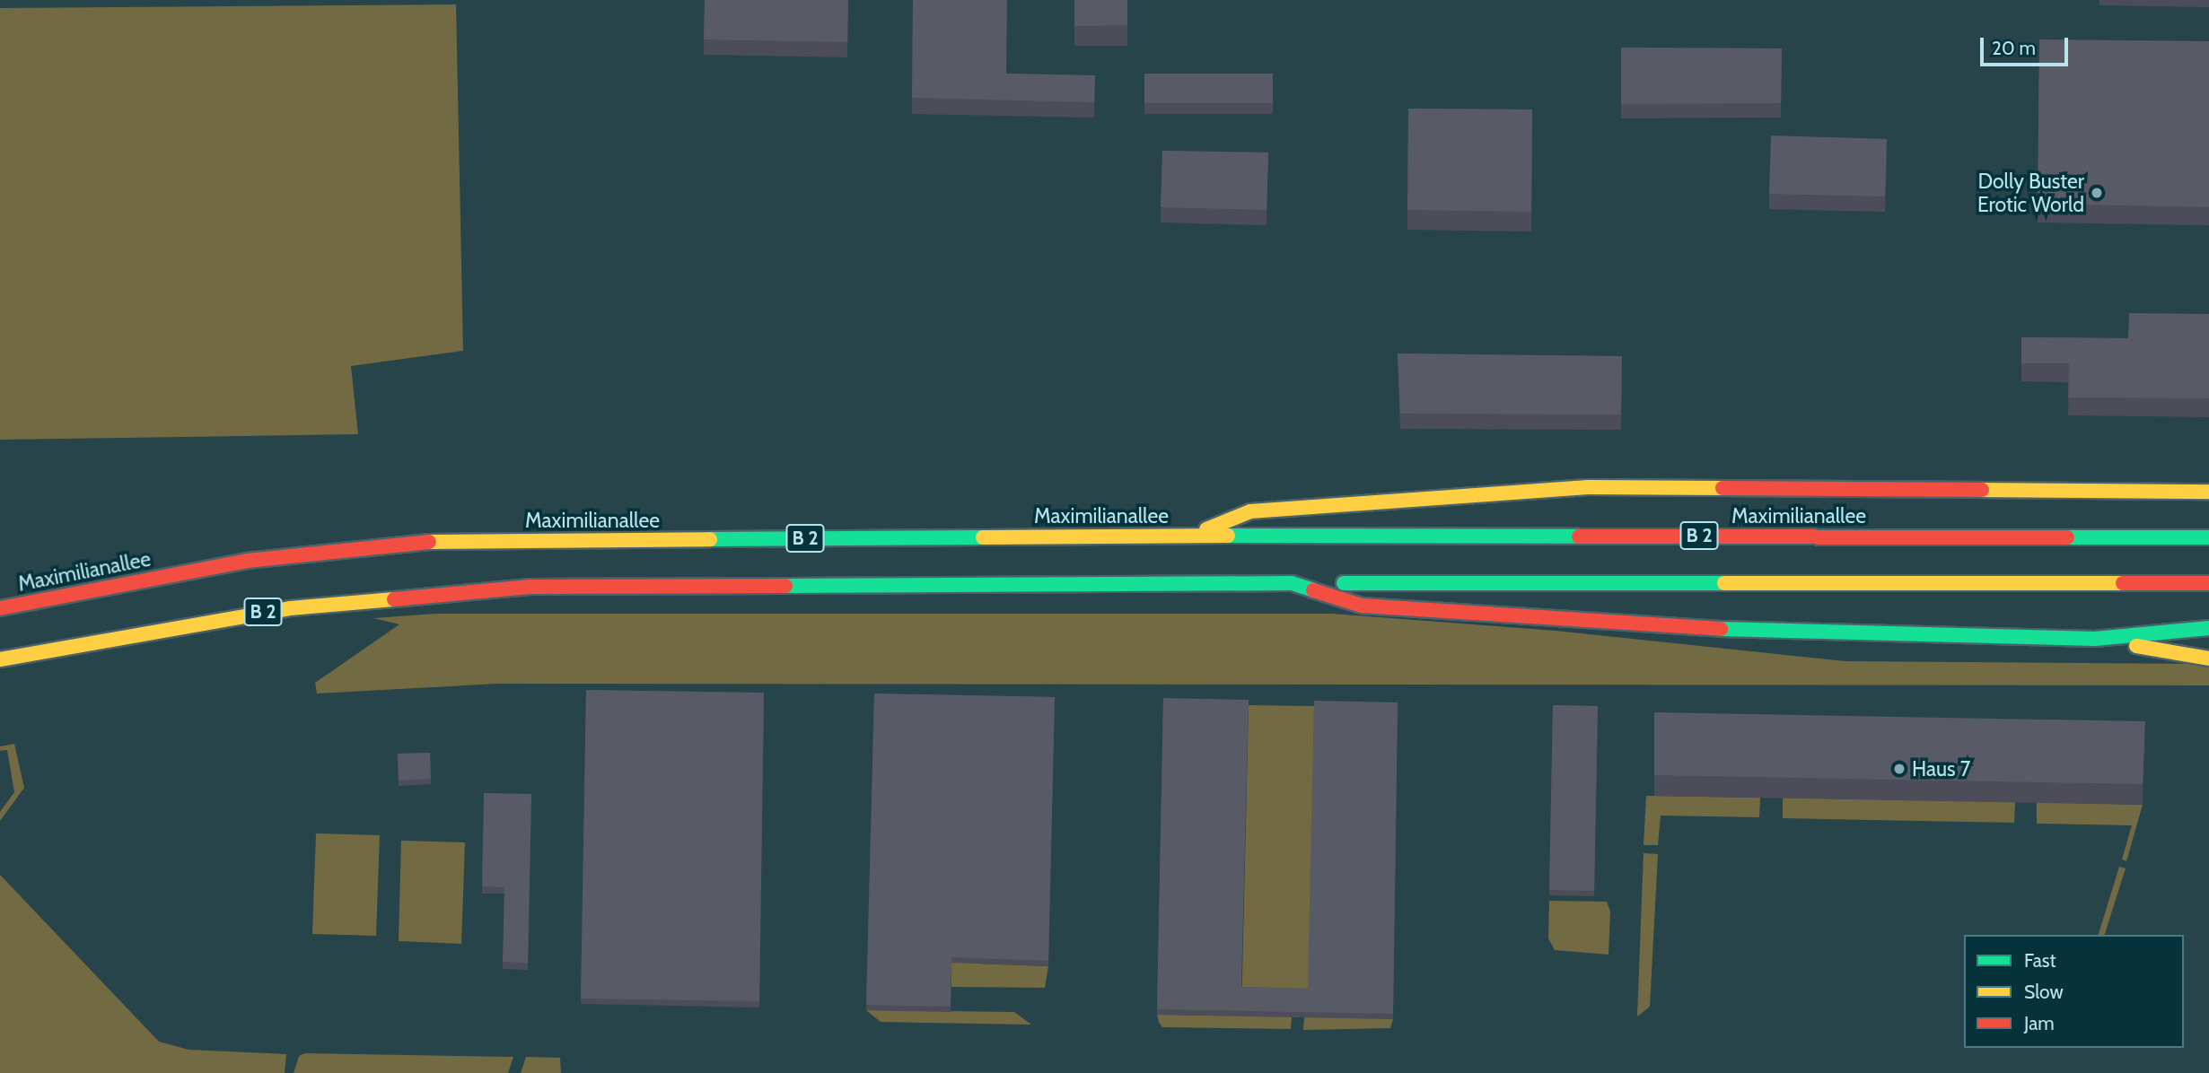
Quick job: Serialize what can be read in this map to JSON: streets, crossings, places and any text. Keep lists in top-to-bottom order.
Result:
{
  "streets": {
    "highway": ["Maximilianallee", "B 2"]
  },
  "places": ["Dolly Buster Erotic World", "Haus 7"],
  "legend": ["Fast", "Slow", "Jam"],
  "scale_bar": "20 m"
}
